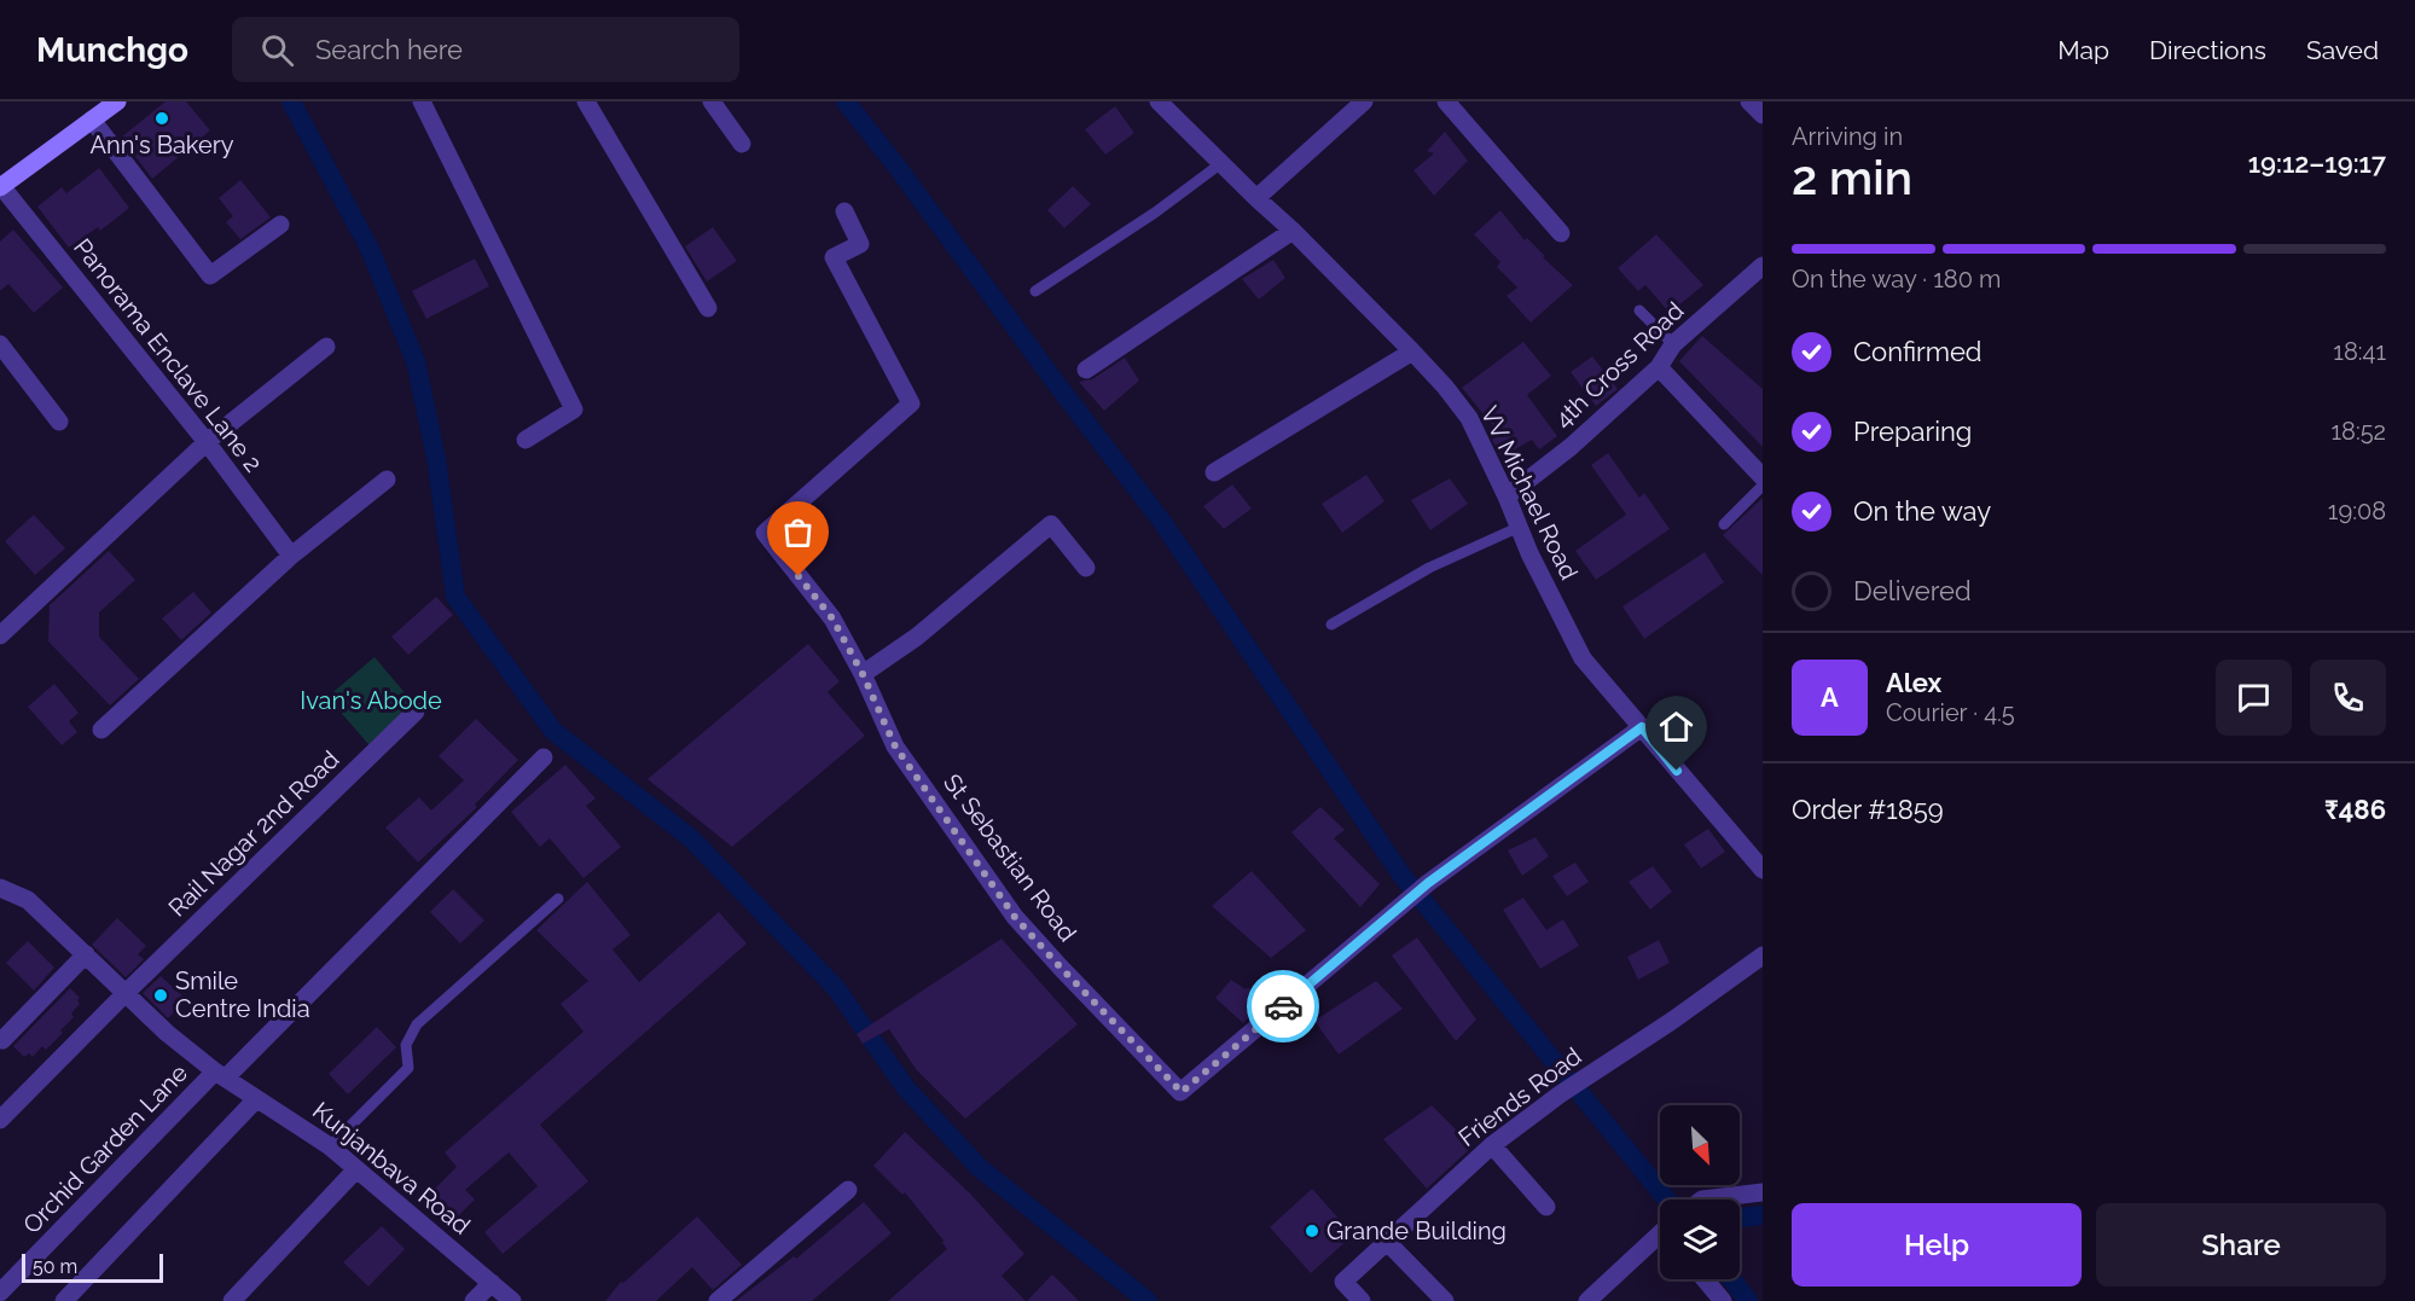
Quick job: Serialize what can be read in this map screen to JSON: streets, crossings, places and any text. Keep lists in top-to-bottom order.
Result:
{
  "streets": {
    "street": [
      "Panorama Enclave Lane 2",
      "4th Cross Road",
      "VV Michael Road",
      "Rail Nagar 2nd Road",
      "St Sebastian Road",
      "Friends Road",
      "Orchid Garden Lane",
      "Kunjanbava Road"
    ]
  },
  "crossings": [
    ["4th Cross Road", "VV Michael Road"],
    ["VV Michael Road", "St Sebastian Road"],
    ["Rail Nagar 2nd Road", "Kunjanbava Road"],
    ["Orchid Garden Lane", "Kunjanbava Road"]
  ],
  "parks": ["Ivan's Abode"],
  "places": ["Ann's Bakery", "Smile Centre India", "Grande Building"],
  "scale_bar": "50 m",
  "north": "bottom right",
  "page": {
    "header": "Munchgo",
    "search": "Search here",
    "nav": ["Map", "Directions", "Saved"],
    "heading": ["2 min", "Arriving in", "19:12–19:17"],
    "panel": [
      "Alex",
      "Courier · 4.5",
      "Order #1859",
      "₹486"
    ],
    "bar": "On the way · 180 m",
    "list": [
      ["Confirmed", "18:41"],
      ["Preparing", "18:52"],
      ["On the way", "19:08"],
      "Delivered"
    ],
    "round": "A",
    "buttons": ["Help", "Share"],
    "scale": "50 m"
  }
}
